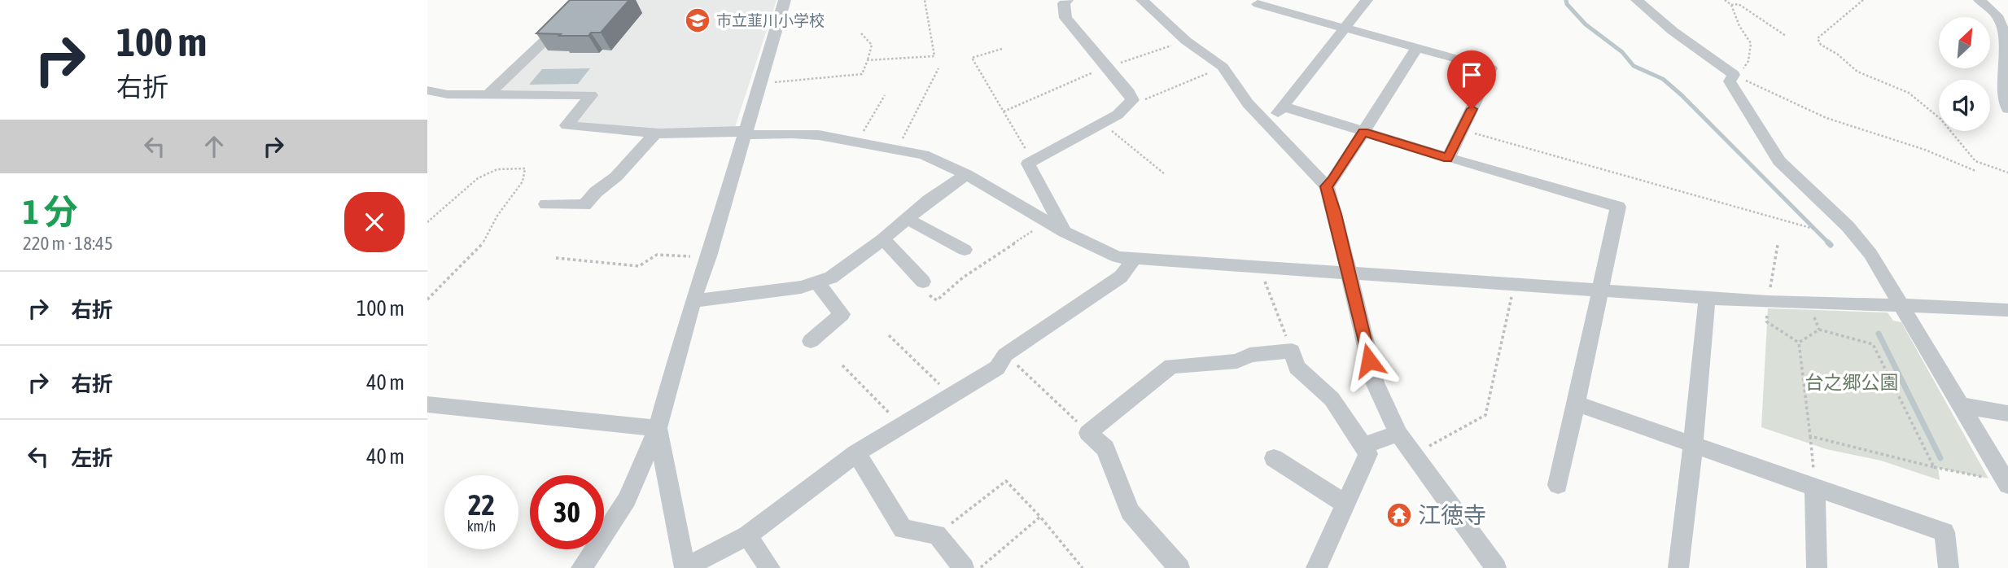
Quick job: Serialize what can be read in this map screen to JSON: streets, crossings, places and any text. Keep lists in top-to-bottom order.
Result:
{
  "parks": ["台之郷公園"],
  "places": {
    "school or university": ["市立韮川小学校"],
    "temple": ["江徳寺"]
  },
  "north": "top right",
  "page": {
    "turn": ["100 m", "右折"],
    "heading": ["1 分", "220 m · 18:45"],
    "list": [
      {
        "name": "右折",
        "value": "100 m"
      },
      {
        "name": "右折",
        "value": "40 m"
      },
      {
        "name": "左折",
        "value": "40 m"
      }
    ],
    "speed": "22 km/h",
    "limit": "30"
  }
}
